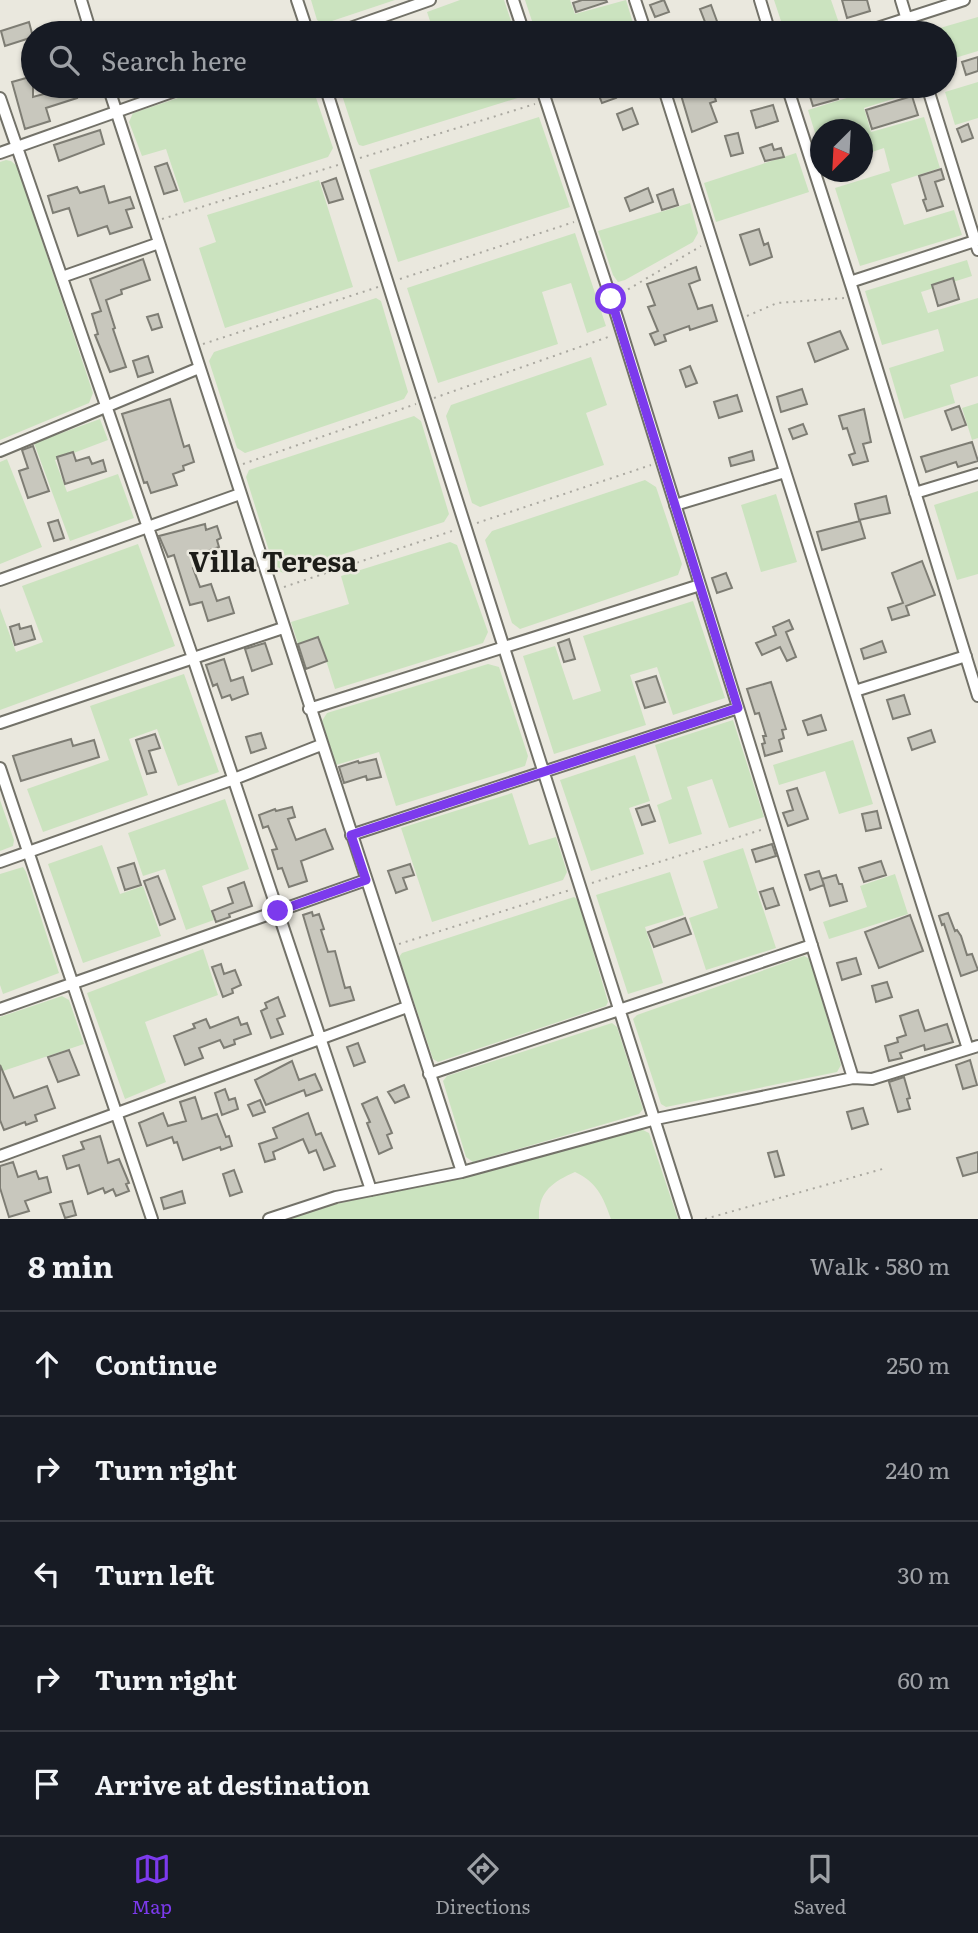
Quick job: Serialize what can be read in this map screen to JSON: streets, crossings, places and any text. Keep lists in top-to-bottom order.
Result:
{
  "districts": ["Villa Teresa"],
  "north": "bottom left",
  "page": {
    "search": "Search here",
    "heading": ["8 min", "Walk · 580 m"],
    "list": [
      ["Continue", "250 m"],
      ["Turn right", "240 m"],
      ["Turn left", "30 m"],
      ["Turn right", "60 m"],
      "Arrive at destination"
    ],
    "nav": ["Map", "Directions", "Saved"]
  }
}
